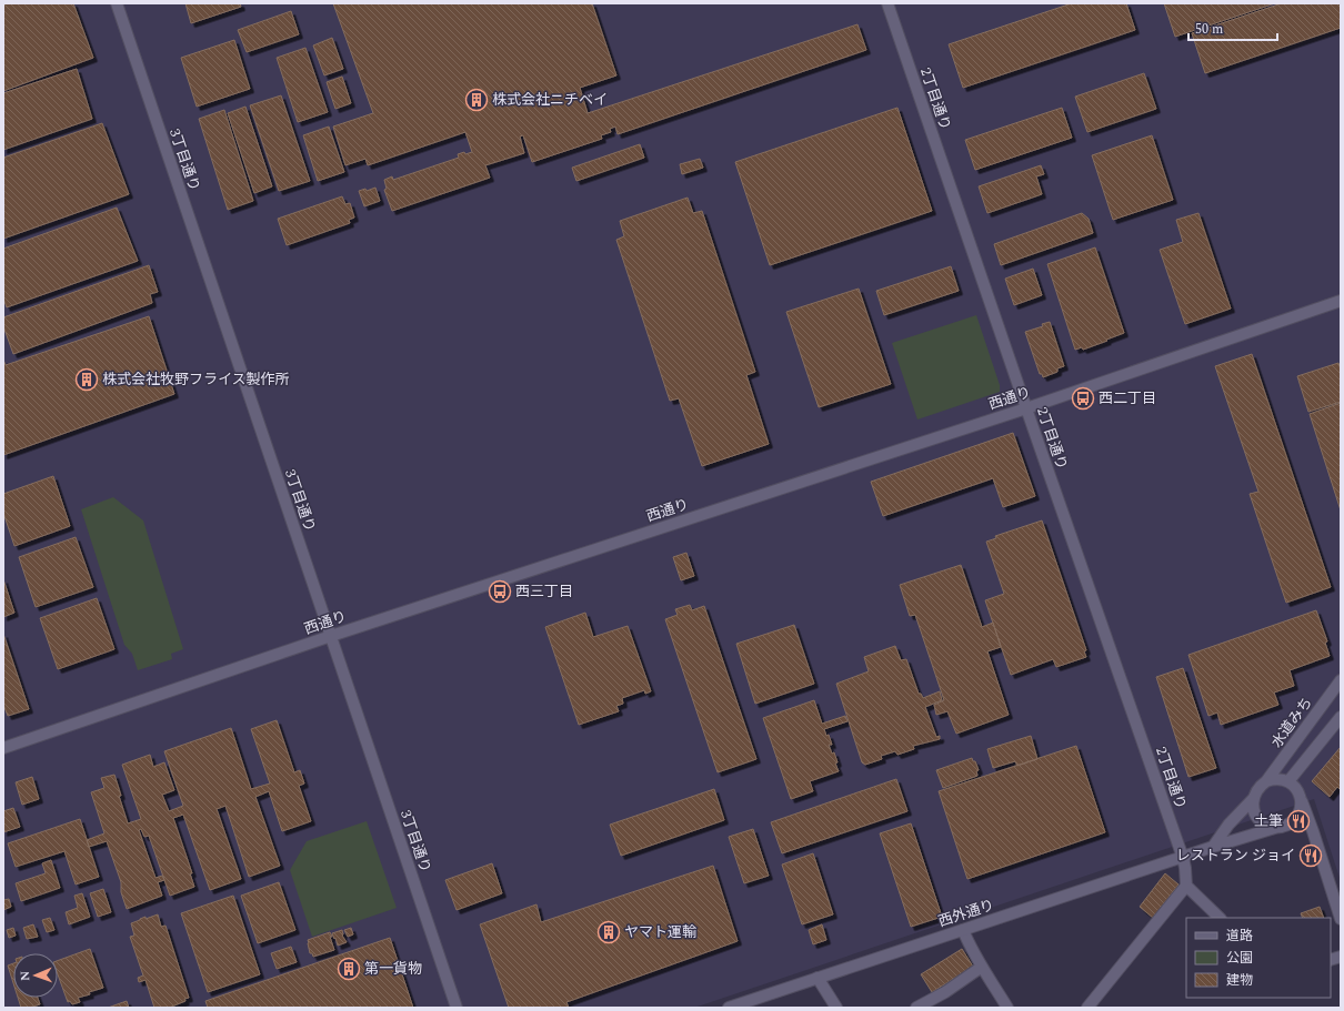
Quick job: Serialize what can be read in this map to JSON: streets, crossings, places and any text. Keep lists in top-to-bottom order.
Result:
{
  "streets": {
    "street": [
      "2丁目通り",
      "3丁目通り",
      "西通り",
      "水道みち",
      "西外通り"
    ]
  },
  "crossings": [
    ["2丁目通り", "西通り"],
    ["2丁目通り", "西外通り"],
    ["3丁目通り", "西通り"],
    ["水道みち", "西外通り"]
  ],
  "places": {
    "building": [
      "株式会社ニチベイ",
      "株式会社牧野フライス製作所",
      "ヤマト運輸",
      "第一貨物"
    ],
    "bus stop": ["西二丁目", "西三丁目"],
    "restaurant": ["土筆", "レストラン ジョイ"]
  },
  "legend": ["道路", "公園", "建物"],
  "scale_bar": "50 m",
  "north": "left"
}
